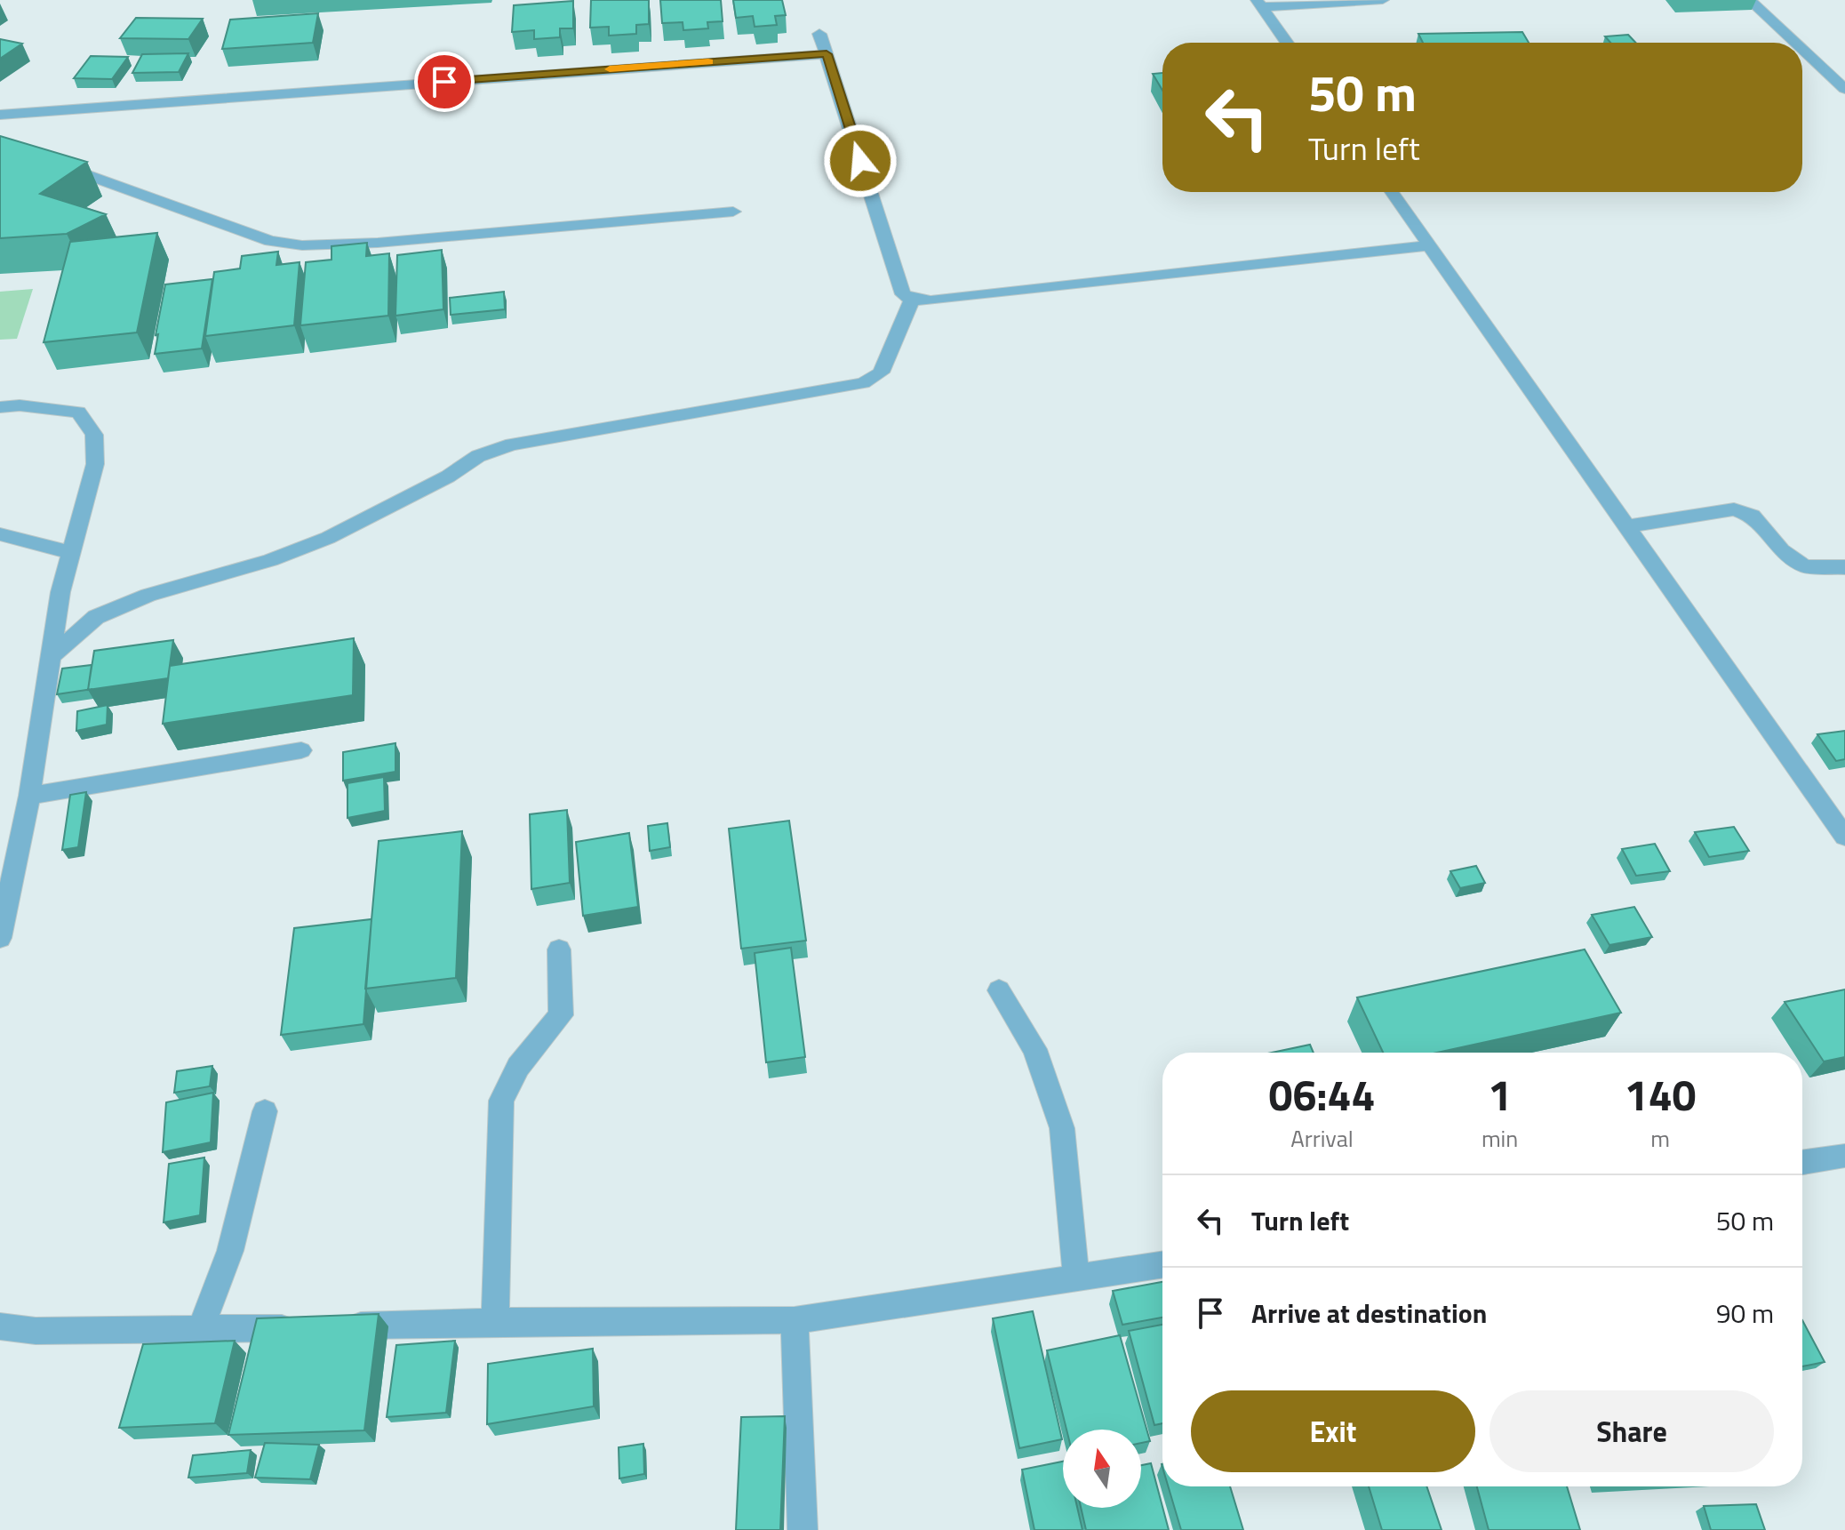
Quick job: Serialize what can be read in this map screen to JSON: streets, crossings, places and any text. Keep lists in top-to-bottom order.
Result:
{
  "north": "top",
  "page": {
    "turn": ["50 m", "Turn left"],
    "eta": [
      "06:44",
      "Arrival",
      "1",
      "min",
      "140",
      "m"
    ],
    "list": [
      {
        "name": "Turn left",
        "value": "50 m"
      },
      {
        "name": "Arrive at destination",
        "value": "90 m"
      }
    ],
    "buttons": ["Exit", "Share"]
  }
}
